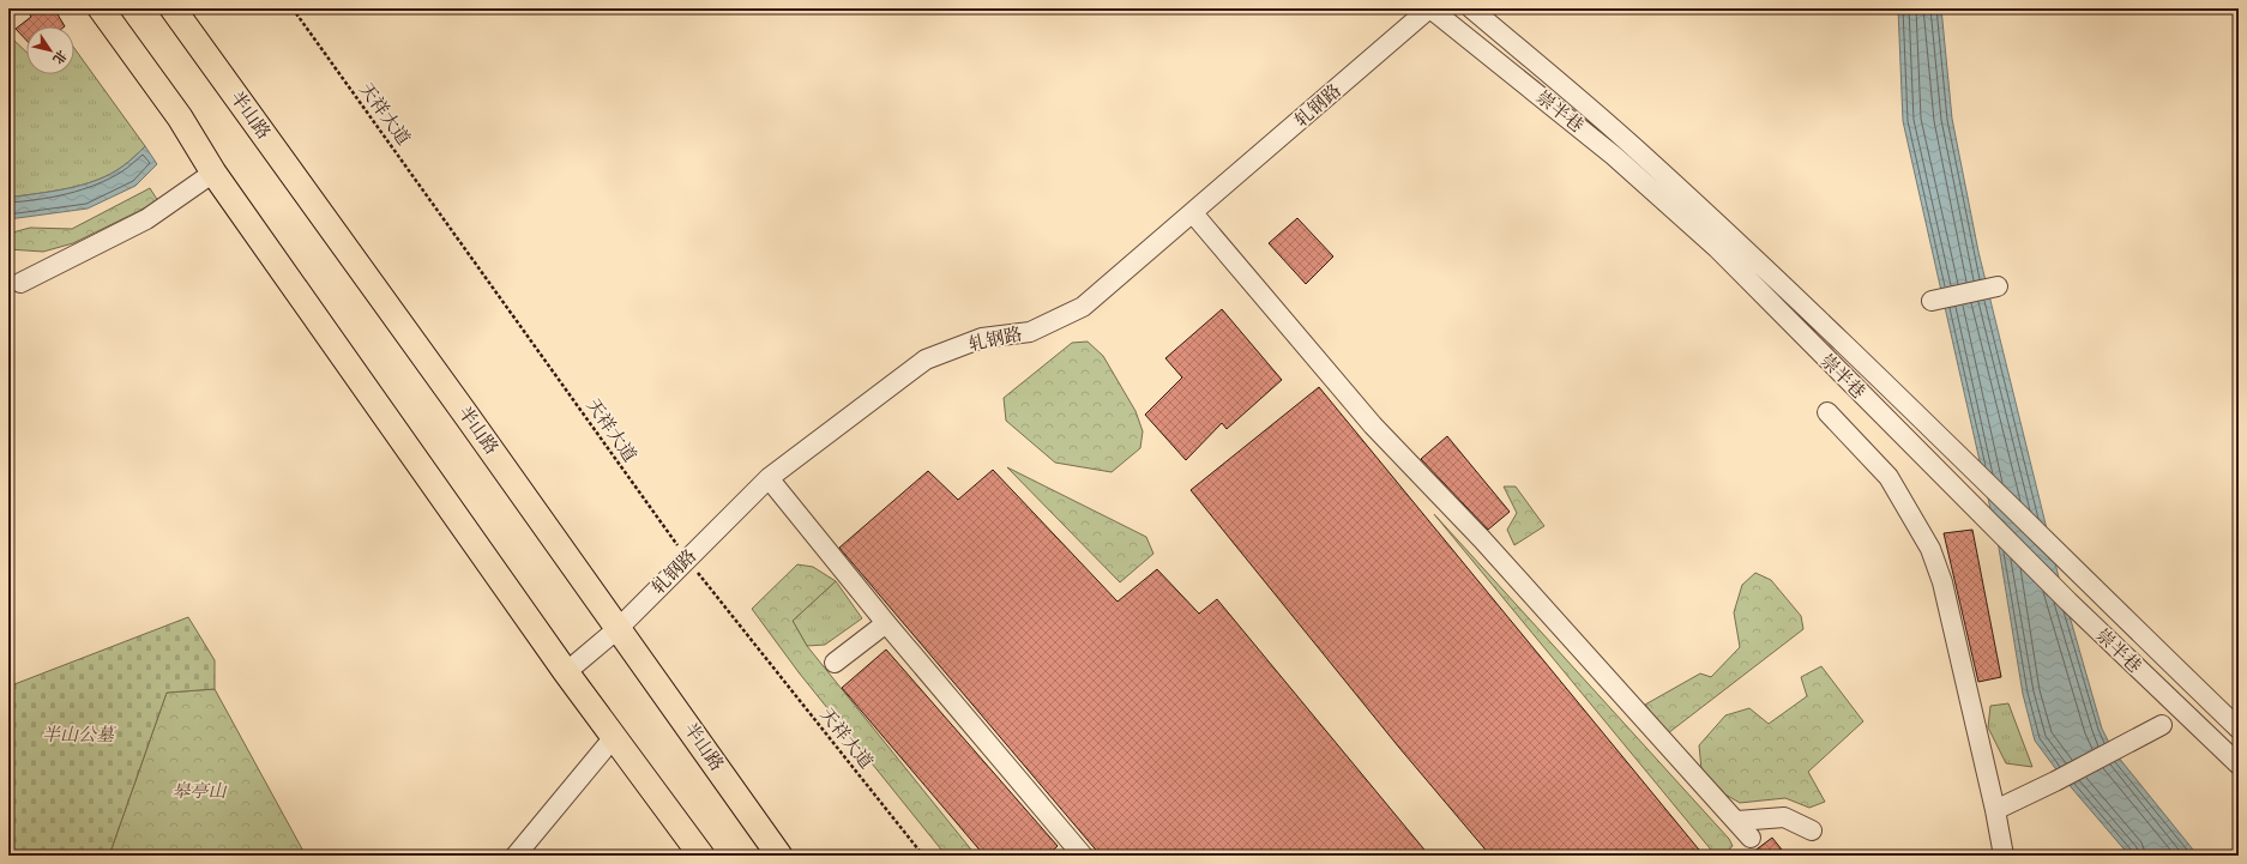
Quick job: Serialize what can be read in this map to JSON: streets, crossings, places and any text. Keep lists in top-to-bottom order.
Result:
{
  "streets": {
    "main road": ["半山路"],
    "street": ["轧钢路", "崇半巷"],
    "path": ["天祥大道"]
  },
  "crossings": [
    ["轧钢路", "崇半巷"],
    ["轧钢路", "天祥大道"],
    ["轧钢路", "半山路"]
  ],
  "parks": ["半山公墓", "皋亭山"],
  "north": "bottom right"
}
